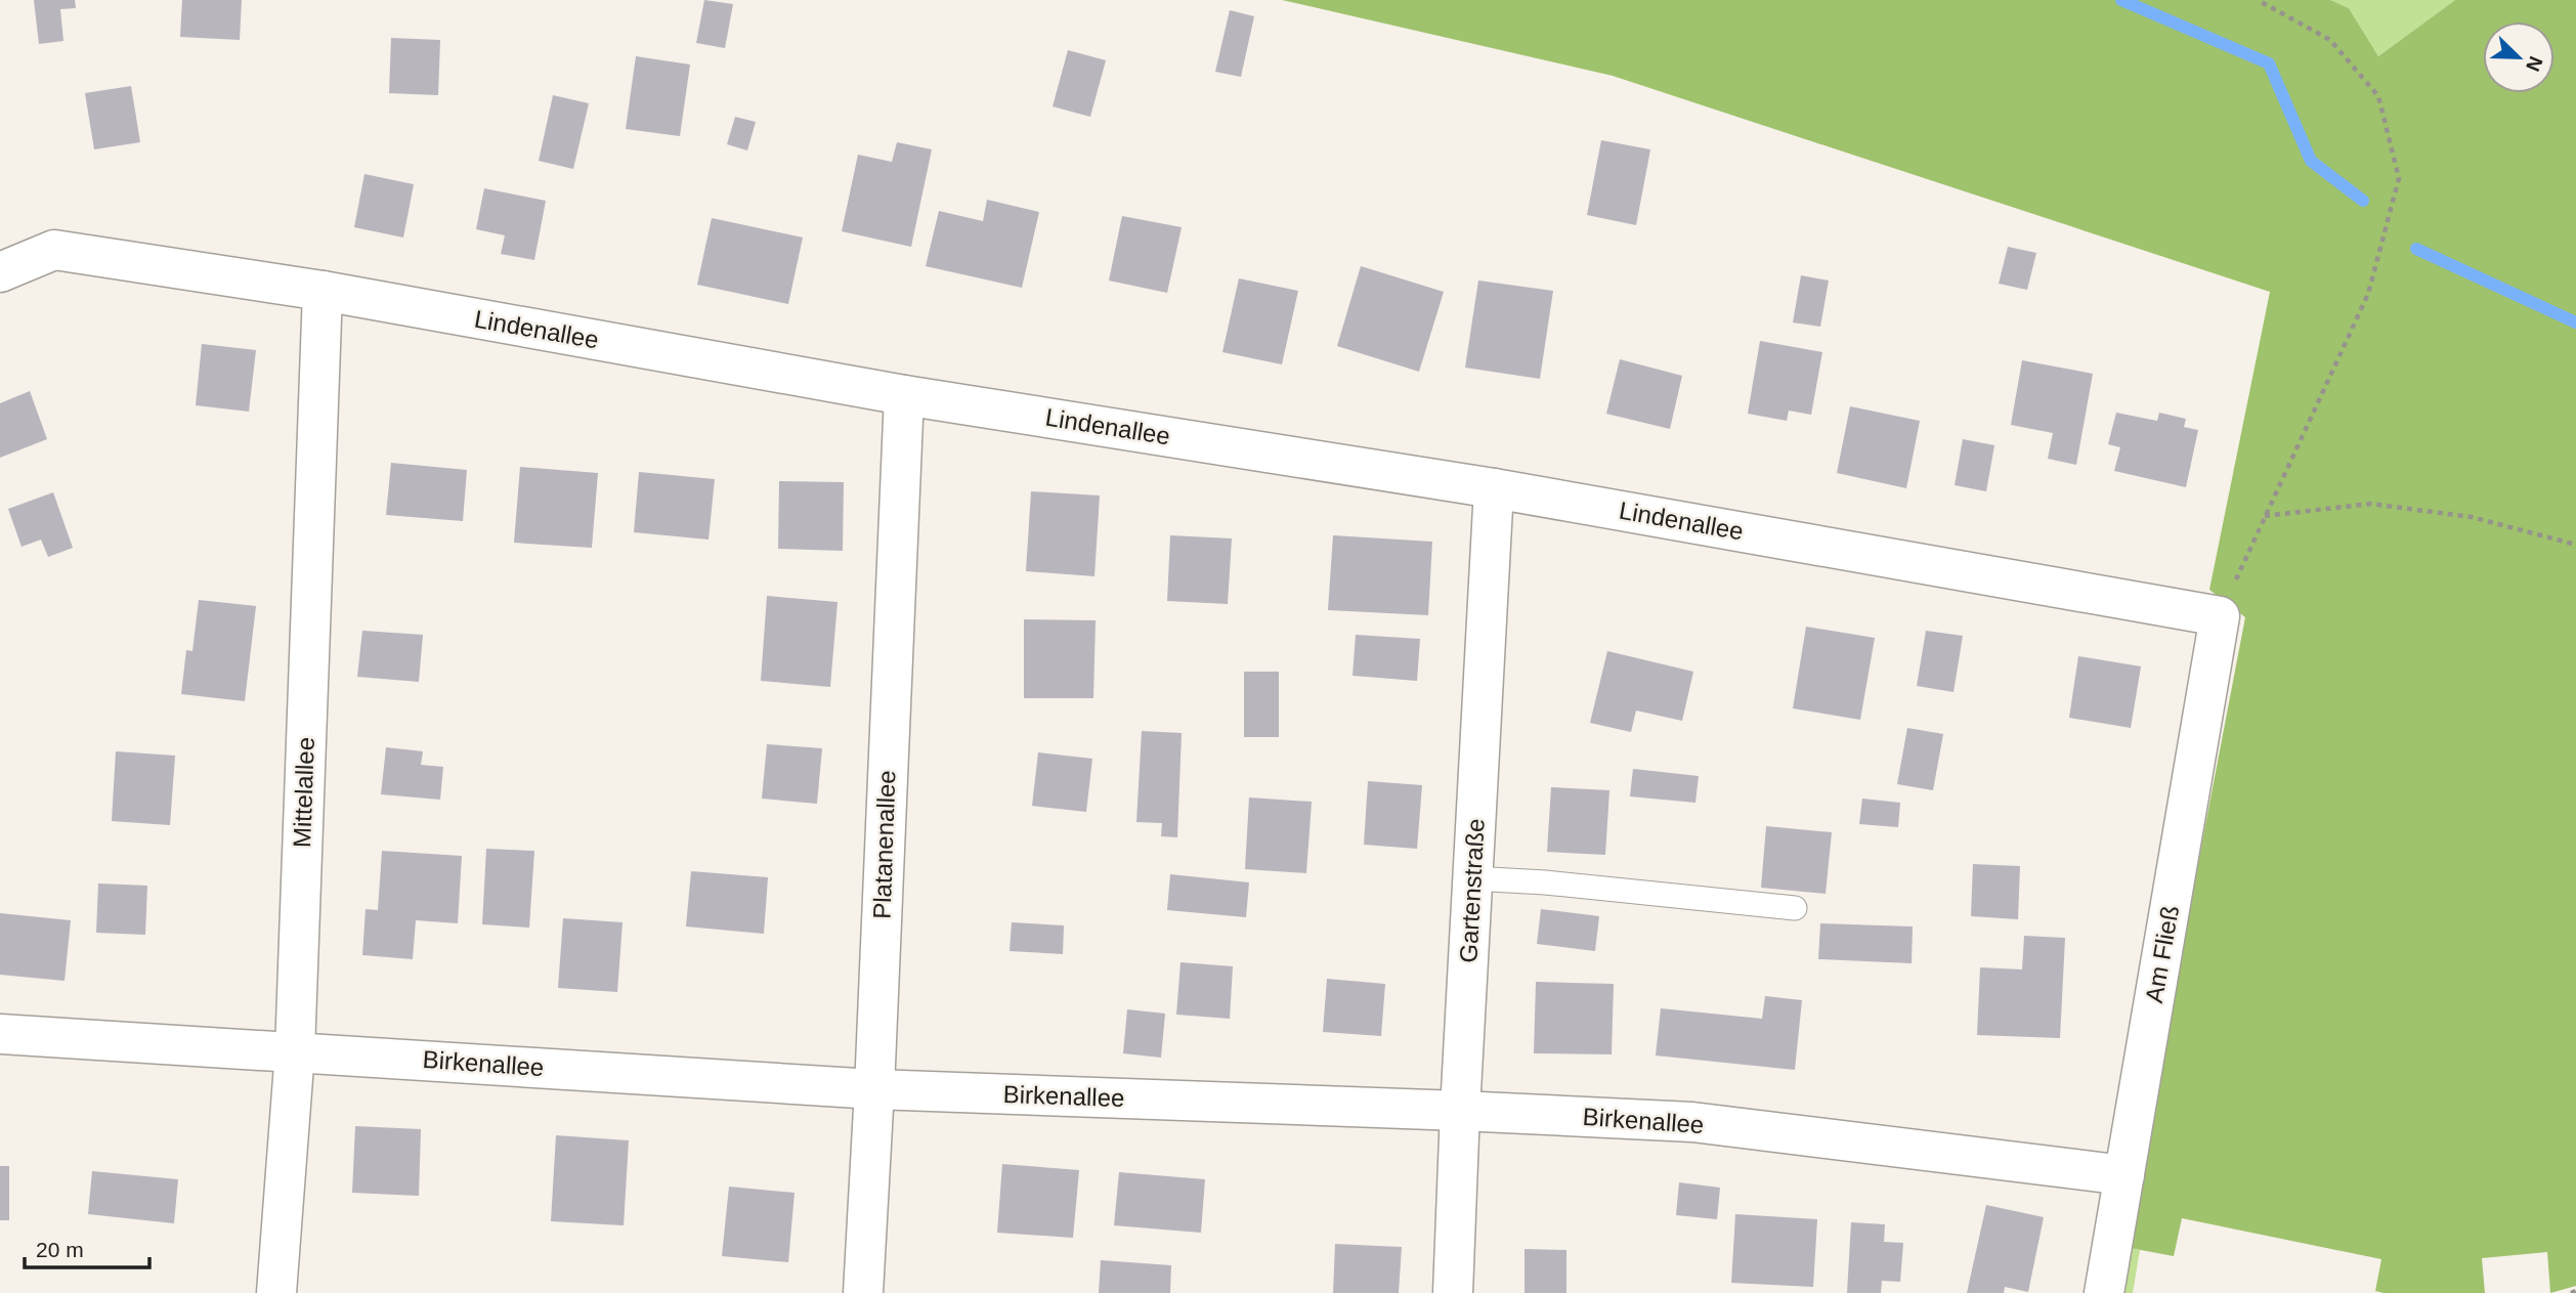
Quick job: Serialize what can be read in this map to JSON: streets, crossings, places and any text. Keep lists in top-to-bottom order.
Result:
{
  "streets": {
    "street": [
      "Lindenallee",
      "Mittelallee",
      "Platanenallee",
      "Gartenstraße",
      "Am Fließ",
      "Birkenallee"
    ]
  },
  "crossings": [
    ["Lindenallee", "Mittelallee"],
    ["Lindenallee", "Platanenallee"],
    ["Lindenallee", "Gartenstraße"],
    ["Lindenallee", "Am Fließ"],
    ["Mittelallee", "Birkenallee"],
    ["Platanenallee", "Birkenallee"],
    ["Gartenstraße", "Birkenallee"],
    ["Am Fließ", "Birkenallee"]
  ],
  "scale_bar": "20 m",
  "north": "bottom right"
}
